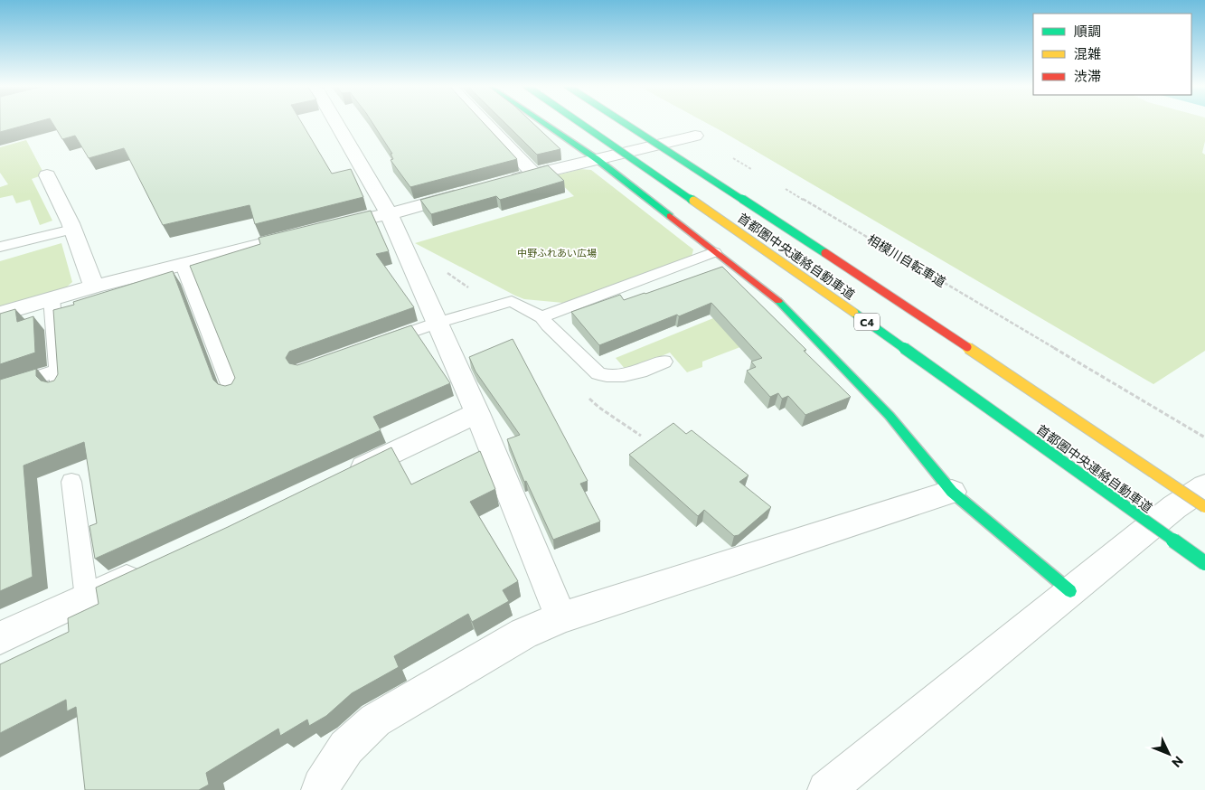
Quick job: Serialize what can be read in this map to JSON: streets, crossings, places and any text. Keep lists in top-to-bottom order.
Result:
{
  "streets": {
    "main road": ["首都圏中央連絡自動車道", "C4"],
    "path": ["相模川自転車道"]
  },
  "parks": ["中野ふれあい広場"],
  "legend": ["順調", "混雑", "渋滞"],
  "north": "bottom right"
}
